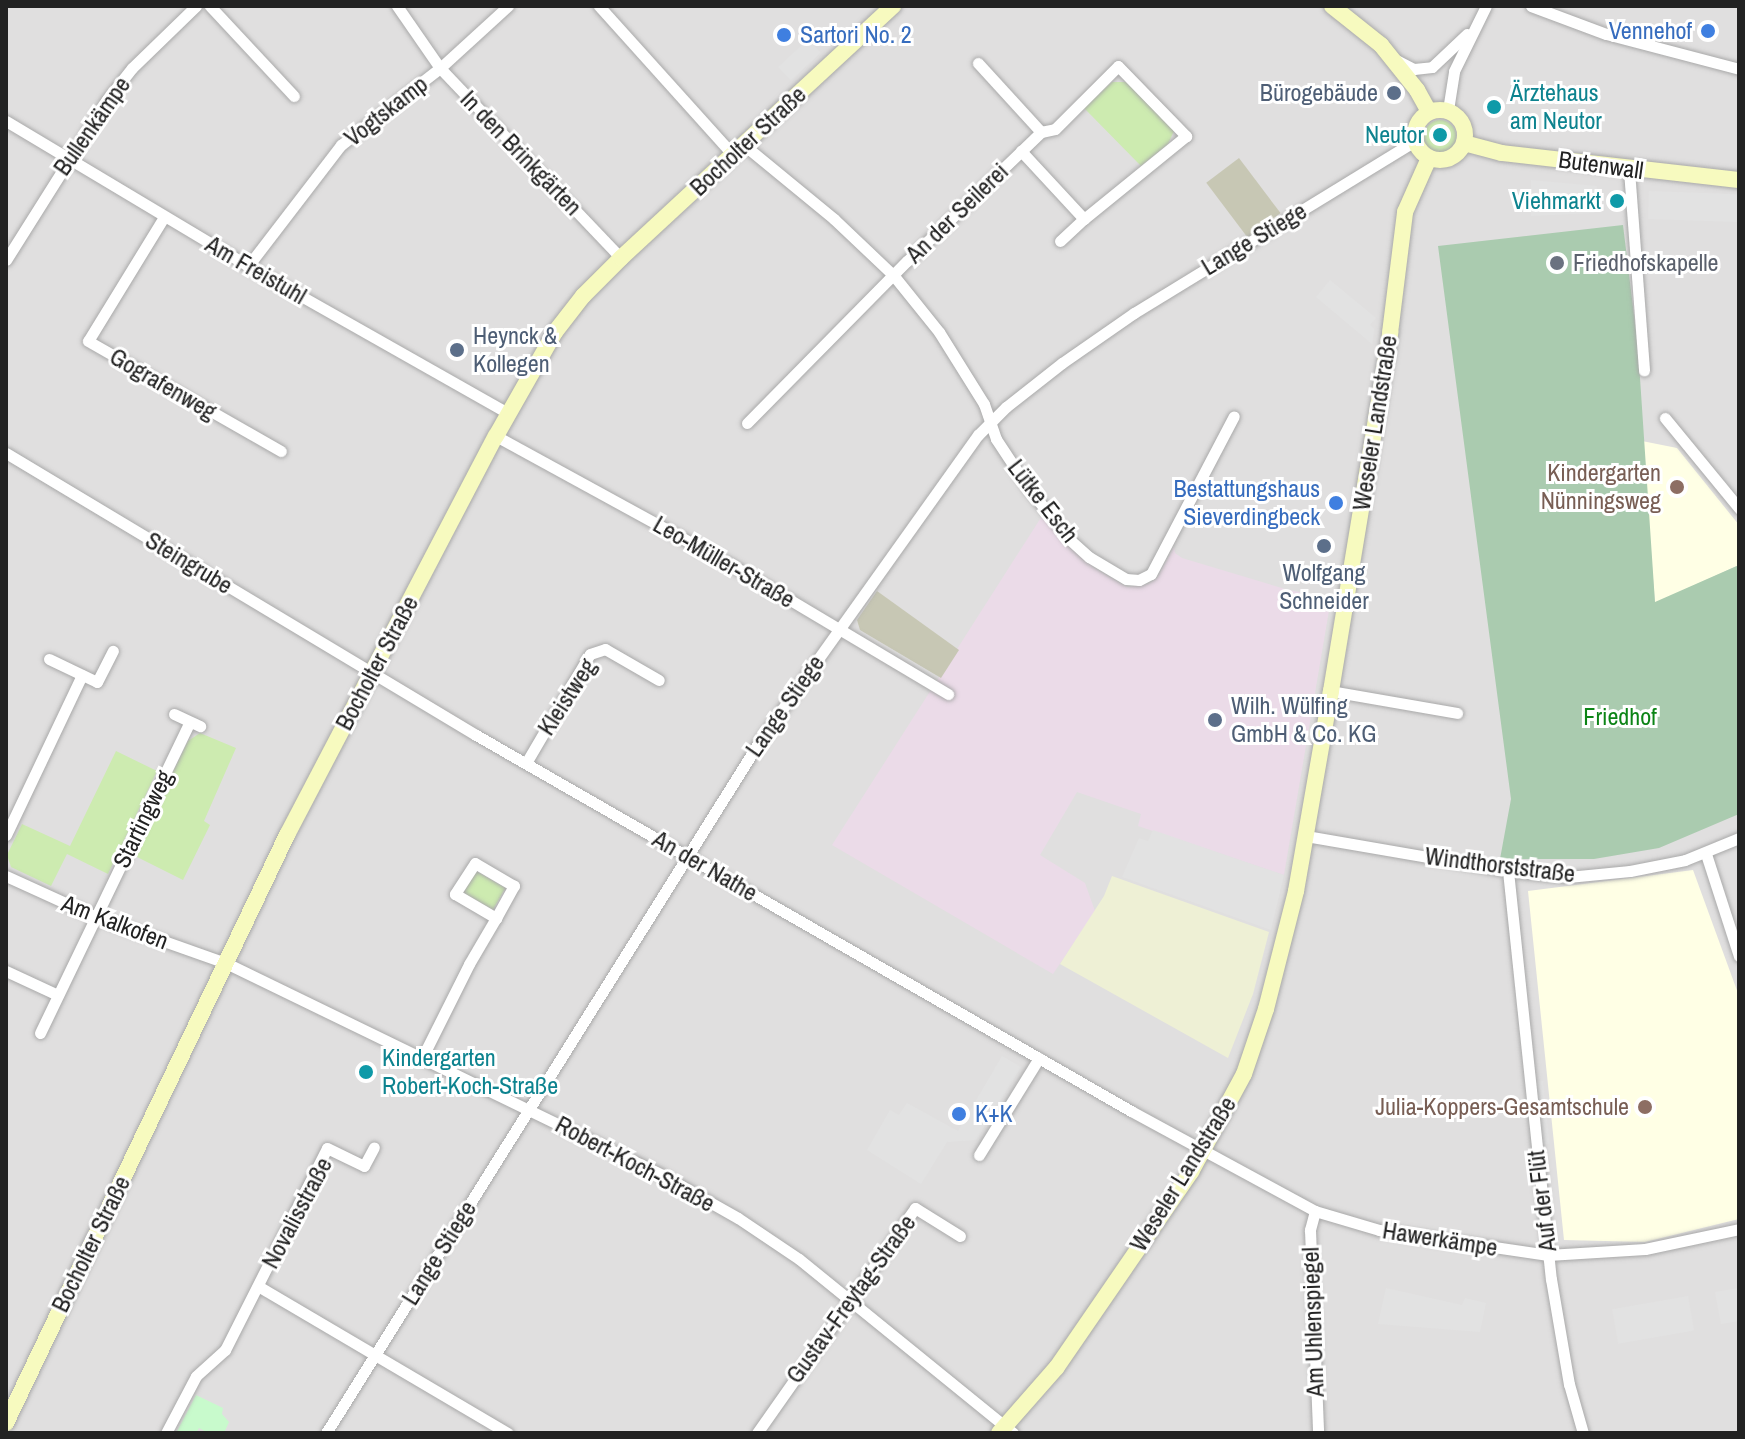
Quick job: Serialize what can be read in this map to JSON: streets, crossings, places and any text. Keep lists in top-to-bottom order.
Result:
{
  "streets": {
    "street": [
      "Vogtskamp",
      "Bullenkämpe",
      "Bocholter Straße",
      "In den Brinkgärten",
      "Butenwall",
      "An der Seilerei",
      "Lange Stiege",
      "Am Freistuhl",
      "Gografenweg",
      "Weseler Landstraße",
      "Lütke Esch",
      "Leo-Müller-Straße",
      "Steingrube",
      "Kleistweg",
      "Startingweg",
      "Windthorststraße",
      "An der Nathe",
      "Am Kalkofen",
      "Robert-Koch-Straße",
      "Auf der Flüt",
      "Novalisstraße",
      "Hawerkämpe",
      "Gustav-Freytag-Straße",
      "Am Uhlenspiegel"
    ]
  },
  "crossings": [
    ["Vogtskamp", "In den Brinkgärten"],
    ["Vogtskamp", "Am Freistuhl"],
    ["Bullenkämpe", "Am Freistuhl"],
    ["Bocholter Straße", "In den Brinkgärten"],
    ["Bocholter Straße", "Am Freistuhl"],
    ["Bocholter Straße", "Lütke Esch"],
    ["Bocholter Straße", "Leo-Müller-Straße"],
    ["Bocholter Straße", "Steingrube"],
    ["Bocholter Straße", "An der Nathe"],
    ["Bocholter Straße", "Am Kalkofen"],
    ["Bocholter Straße", "Robert-Koch-Straße"],
    ["Butenwall", "Lange Stiege"],
    ["Butenwall", "Weseler Landstraße"],
    ["An der Seilerei", "Lütke Esch"],
    ["Lange Stiege", "Weseler Landstraße"],
    ["Lange Stiege", "Lütke Esch"],
    ["Lange Stiege", "Leo-Müller-Straße"],
    ["Lange Stiege", "An der Nathe"],
    ["Lange Stiege", "Robert-Koch-Straße"],
    ["Lange Stiege", "Novalisstraße"],
    ["Am Freistuhl", "Gografenweg"],
    ["Weseler Landstraße", "Windthorststraße"],
    ["Weseler Landstraße", "An der Nathe"],
    ["Weseler Landstraße", "Robert-Koch-Straße"],
    ["Weseler Landstraße", "Hawerkämpe"],
    ["Steingrube", "An der Nathe"],
    ["Kleistweg", "An der Nathe"],
    ["Startingweg", "Am Kalkofen"],
    ["Windthorststraße", "Auf der Flüt"],
    ["An der Nathe", "Hawerkämpe"],
    ["Am Kalkofen", "Robert-Koch-Straße"],
    ["Robert-Koch-Straße", "Gustav-Freytag-Straße"],
    ["Auf der Flüt", "Hawerkämpe"],
    ["Hawerkämpe", "Am Uhlenspiegel"]
  ],
  "parks": ["Friedhof"],
  "places": [
    "Vennehof",
    "Sartori No. 2",
    "Bürogebäude",
    "Ärztehaus am Neutor",
    "Neutor",
    "Viehmarkt",
    "Friedhofskapelle",
    "Heynck & Kollegen",
    "Kindergarten Nünningsweg",
    "Bestattungshaus Sieverdingbeck",
    "Wolfgang Schneider",
    "Wilh. Wülfing GmbH & Co. KG",
    "Kindergarten Robert-Koch-Straße",
    "Julia-Koppers-Gesamtschule",
    "K+K"
  ]
}
